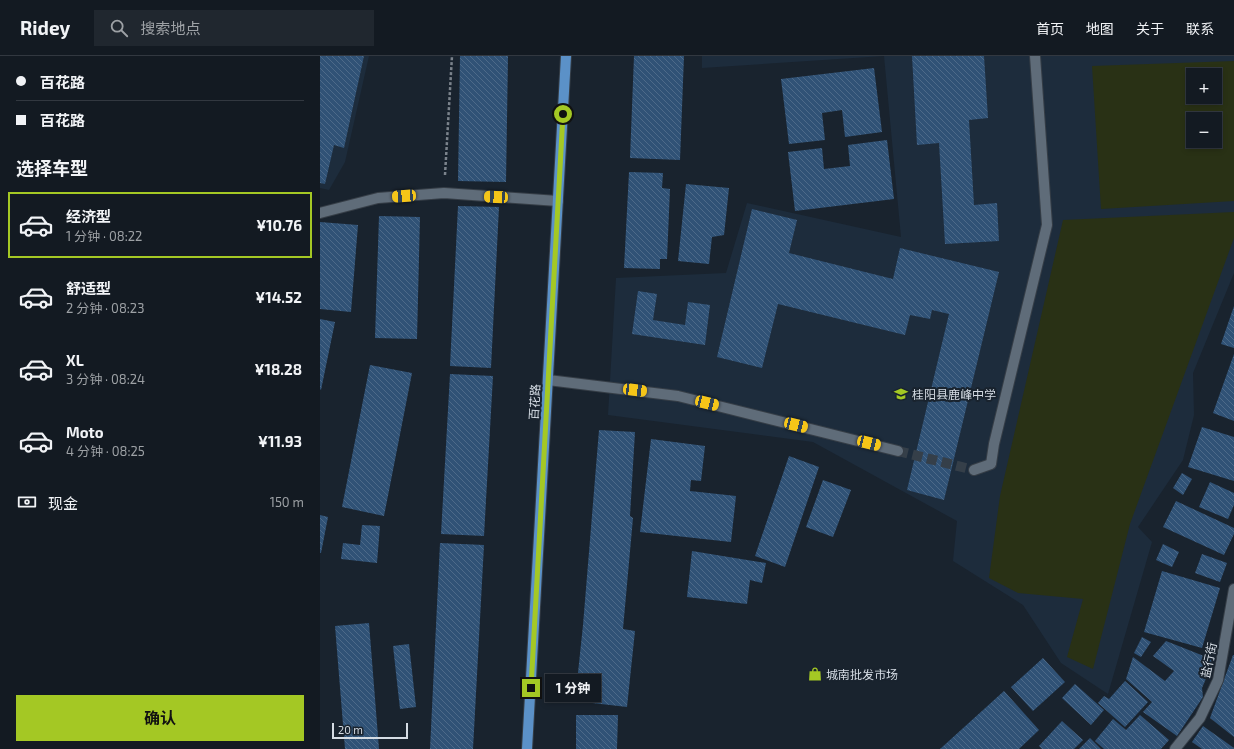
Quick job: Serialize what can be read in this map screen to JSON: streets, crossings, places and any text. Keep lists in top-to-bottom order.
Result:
{
  "streets": {
    "main road": ["百花路"],
    "street": ["盐行街"]
  },
  "places": {
    "school or university": ["桂阳县鹿峰中学"],
    "shop": ["城南批发市场"]
  },
  "scale_bar": "20 m",
  "page": {
    "header": "Ridey",
    "search": "搜索地点",
    "nav": [
      "首页",
      "地图",
      "关于",
      "联系"
    ],
    "banner": ["百花路", "百花路"],
    "map_buttons": ["+", "−"],
    "heading": "选择车型",
    "list": [
      {
        "name": "经济型",
        "note": "1 分钟 · 08:22",
        "value": "¥10.76"
      },
      {
        "name": "舒适型",
        "note": "2 分钟 · 08:23",
        "value": "¥14.52"
      },
      {
        "name": "XL",
        "note": "3 分钟 · 08:24",
        "value": "¥18.28"
      },
      {
        "name": "Moto",
        "note": "4 分钟 · 08:25",
        "value": "¥11.93"
      }
    ],
    "pay": ["现金", "150 m"],
    "bubble": "1 分钟",
    "buttons": "确认",
    "scale": "20 m"
  }
}
